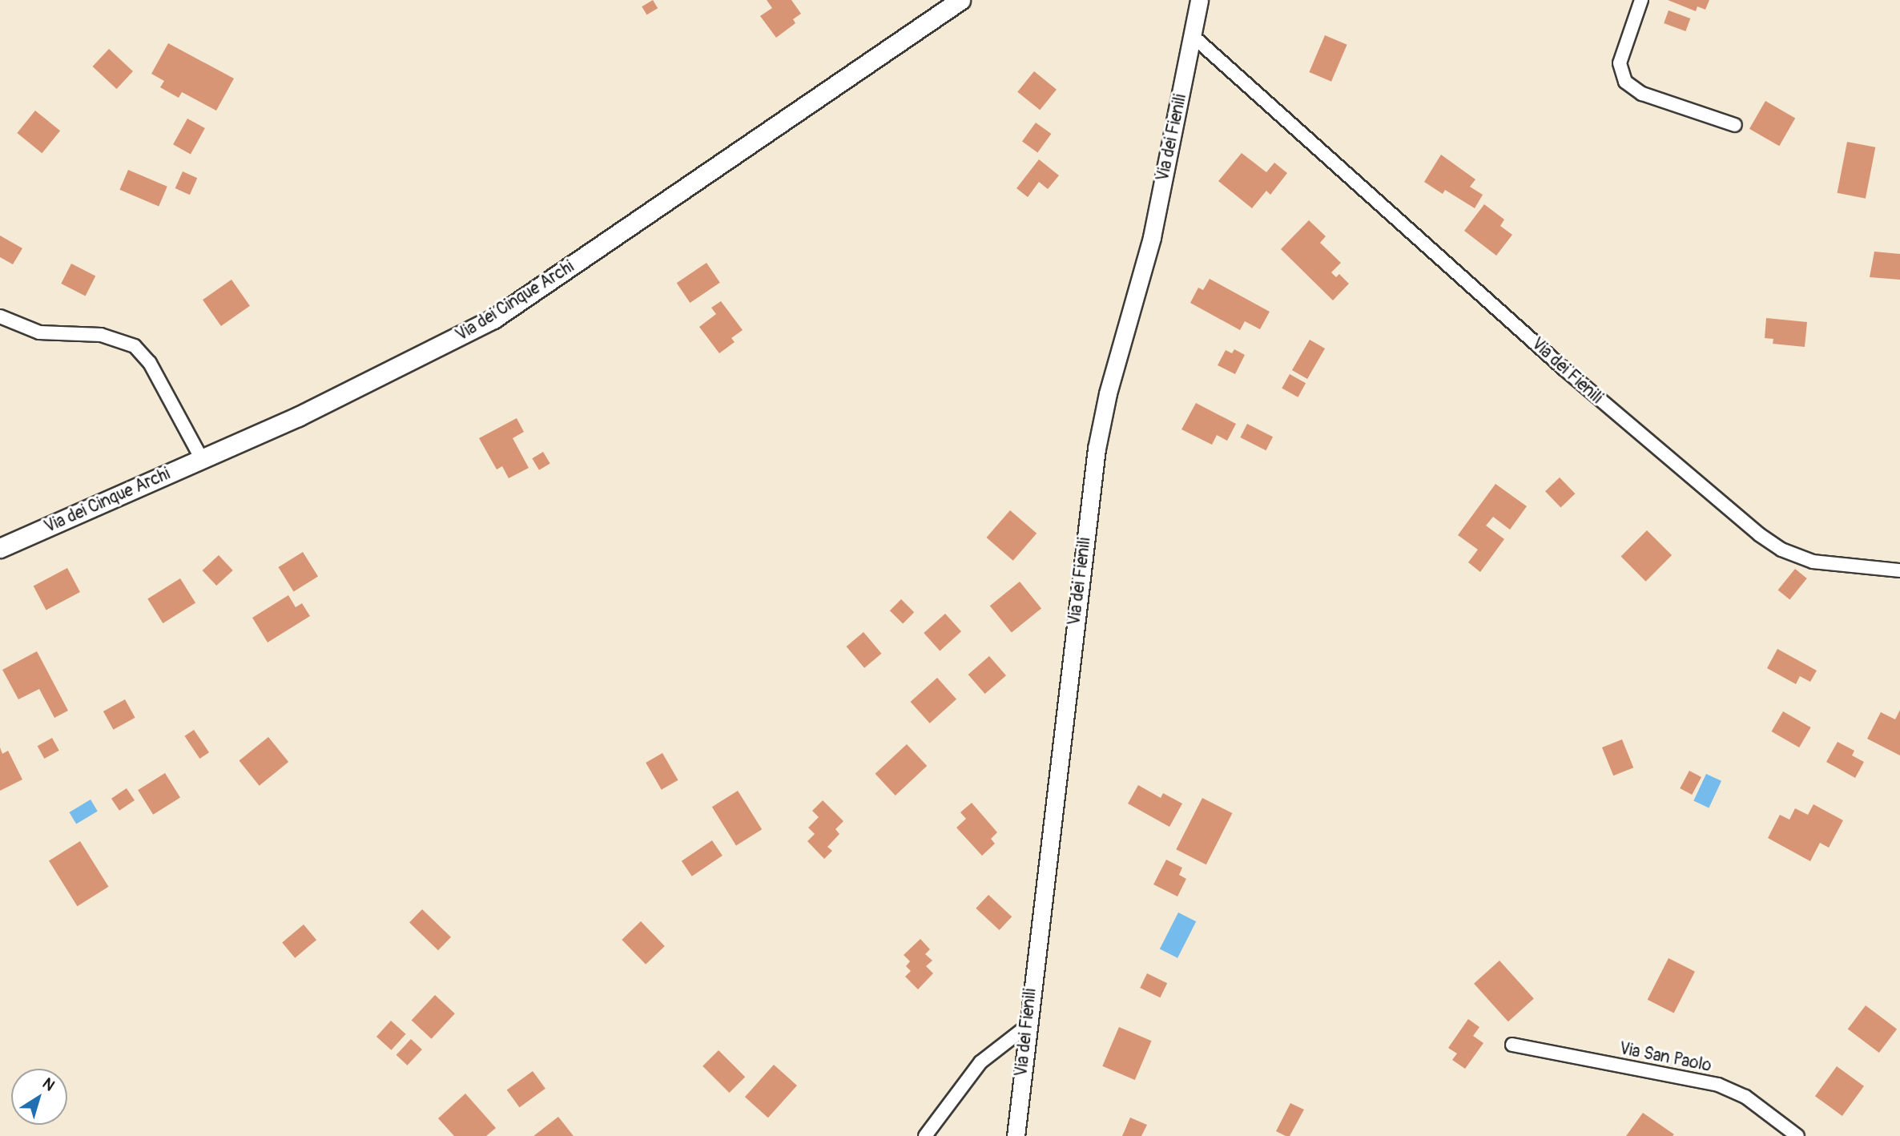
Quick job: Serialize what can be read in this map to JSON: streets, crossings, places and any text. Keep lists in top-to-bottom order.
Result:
{
  "streets": {
    "main road": ["Via dei Cinque Archi"],
    "street": ["Via dei Fienili", "Via San Paolo"]
  },
  "north": "top right"
}
